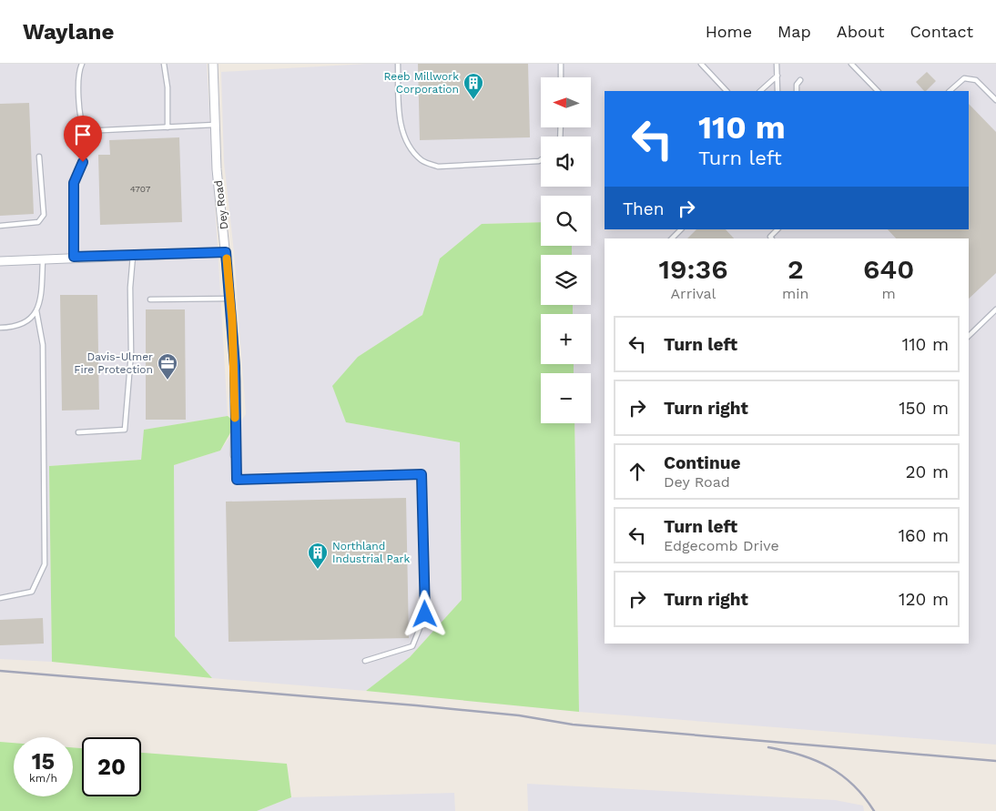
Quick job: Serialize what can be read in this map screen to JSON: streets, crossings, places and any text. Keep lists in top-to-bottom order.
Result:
{
  "streets": {
    "street": ["Dey Road"]
  },
  "places": {
    "building": ["Reeb Millwork Corporation", "Northland Industrial Park"],
    "office": ["Davis-Ulmer Fire Protection"]
  },
  "house_numbers": ["4707"],
  "north": "left",
  "page": {
    "header": "Waylane",
    "nav": [
      "Home",
      "Map",
      "About",
      "Contact"
    ],
    "map_buttons": ["+", "−"],
    "turn": ["110 m", "Turn left"],
    "then": "Then",
    "eta": [
      "19:36",
      "Arrival",
      "2",
      "min",
      "640",
      "m"
    ],
    "list": [
      {
        "name": "Turn left",
        "value": "110 m"
      },
      {
        "name": "Turn right",
        "value": "150 m"
      },
      {
        "name": "Continue",
        "note": "Dey Road",
        "value": "20 m"
      },
      {
        "name": "Turn left",
        "note": "Edgecomb Drive",
        "value": "160 m"
      },
      {
        "name": "Turn right",
        "value": "120 m"
      }
    ],
    "speed": "15 km/h",
    "limit": "20"
  }
}
